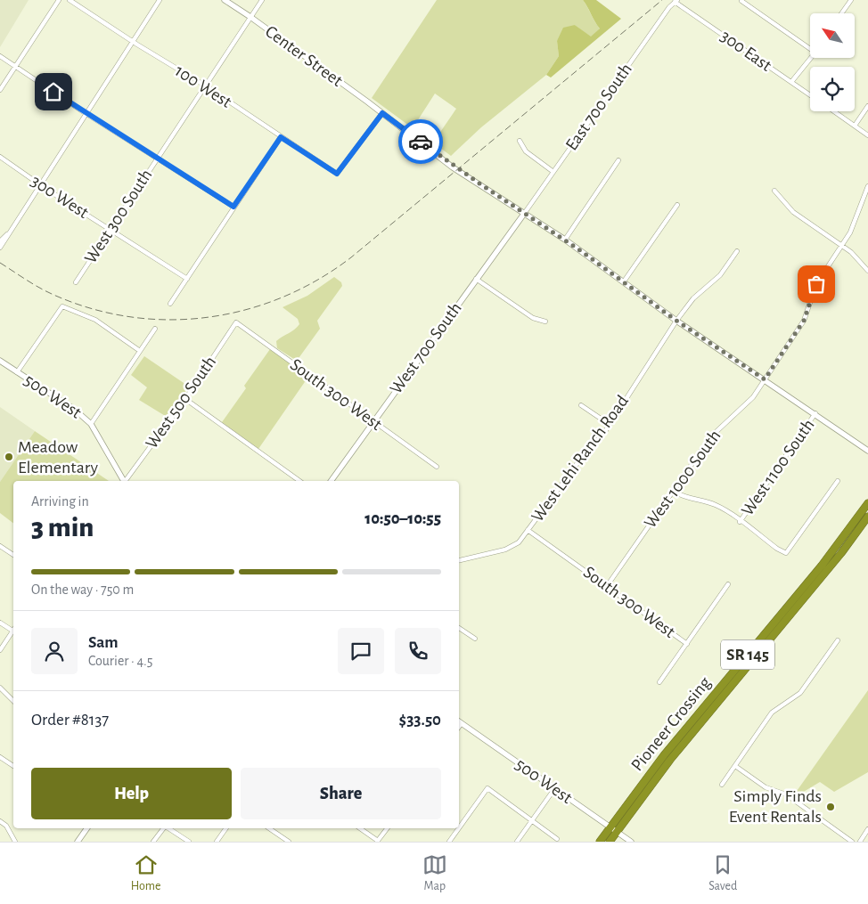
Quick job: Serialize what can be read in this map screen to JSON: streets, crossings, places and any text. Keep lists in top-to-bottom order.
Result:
{
  "streets": {
    "highway": ["SR 145", "Pioneer Crossing"],
    "street": [
      "300 East",
      "Center Street",
      "100 West",
      "East 700 South",
      "300 West",
      "West 300 South",
      "West 700 South",
      "South 300 West",
      "500 West",
      "West 500 South",
      "West Lehi Ranch Road",
      "West 1100 South",
      "West 1000 South"
    ]
  },
  "crossings": [
    ["300 East", "East 700 South"],
    ["Center Street", "100 West"],
    ["Center Street", "East 700 South"],
    ["Center Street", "West 300 South"],
    ["Center Street", "West 700 South"],
    ["100 West", "West 300 South"],
    ["East 700 South", "West 700 South"],
    ["300 West", "West 300 South"],
    ["West 700 South", "South 300 West"],
    ["South 300 West", "West 500 South"],
    ["South 300 West", "West Lehi Ranch Road"],
    ["South 300 West", "West 1000 South"],
    ["500 West", "Pioneer Crossing"]
  ],
  "places": ["Meadow Elementary", "Simply Finds Event Rentals"],
  "north": "top left",
  "page": {
    "heading": ["3 min", "Arriving in", "10:50–10:55"],
    "panel": [
      "Sam",
      "Courier · 4.5",
      "Order #8137",
      "$33.50"
    ],
    "bar": "On the way · 750 m",
    "buttons": ["Help", "Share"],
    "tabs": ["Home", "Map", "Saved"]
  }
}
